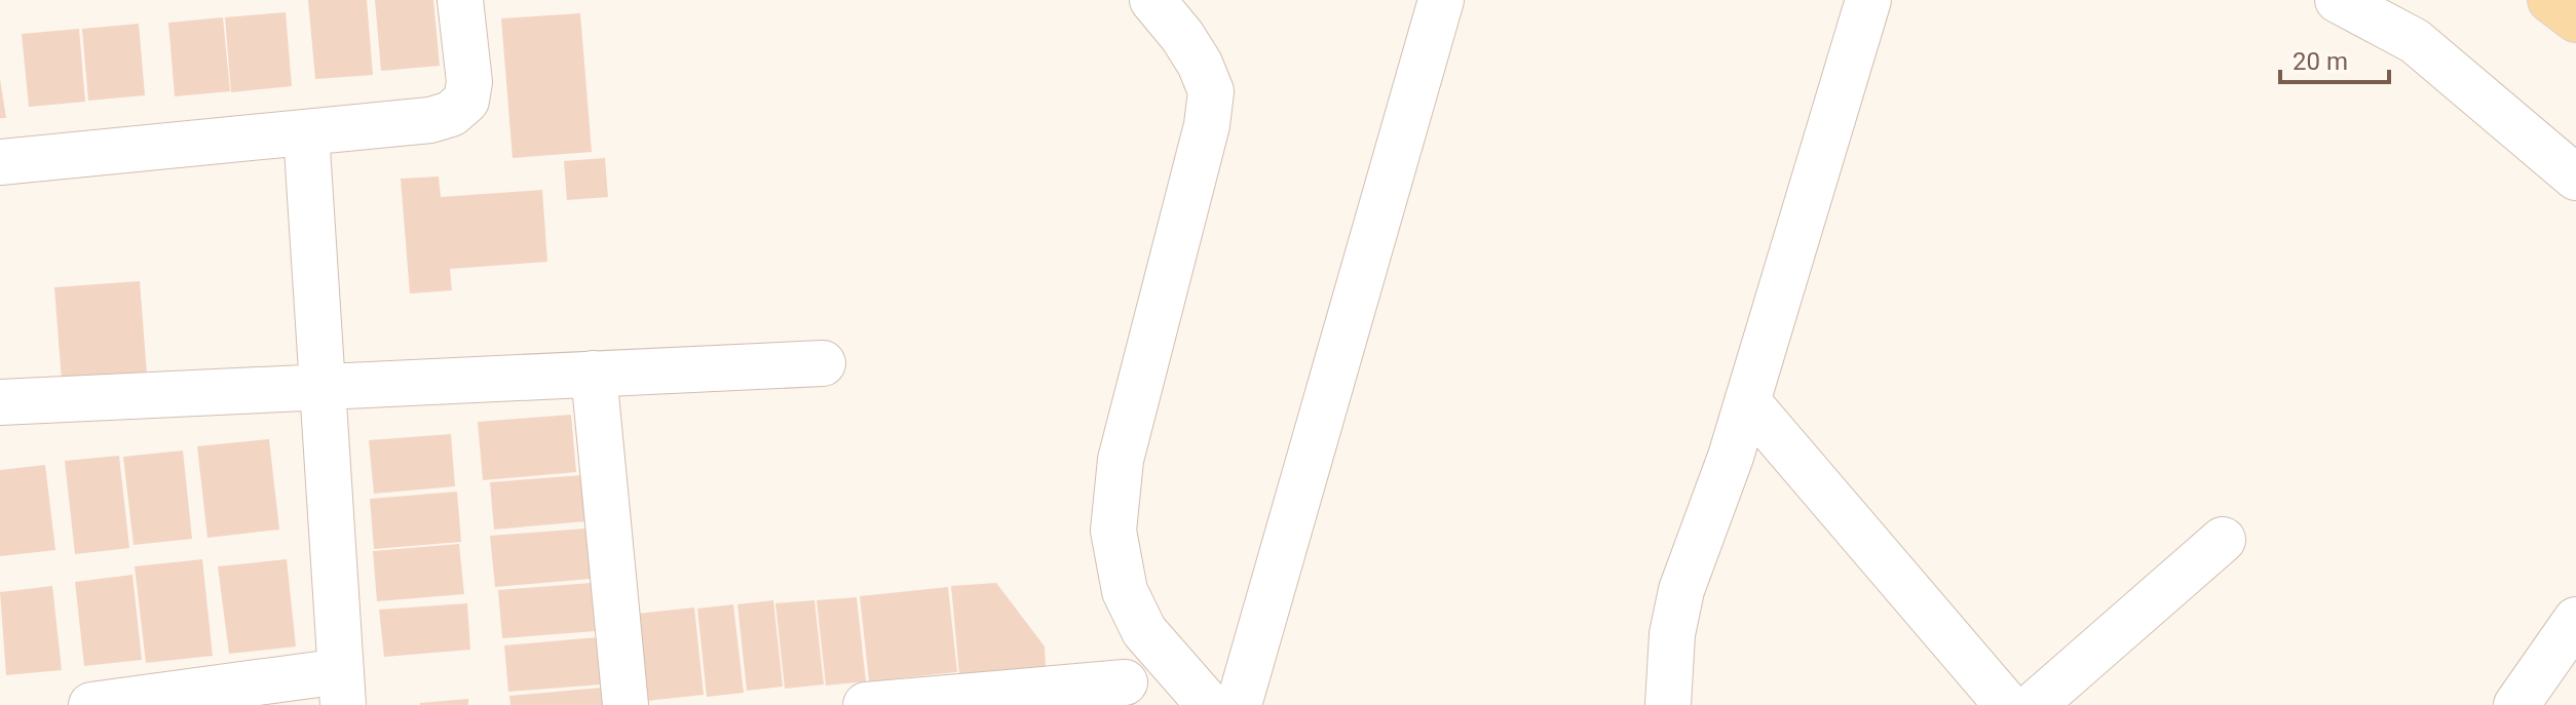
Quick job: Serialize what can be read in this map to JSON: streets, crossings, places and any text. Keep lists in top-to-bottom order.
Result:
{
  "scale_bar": "20 m"
}
